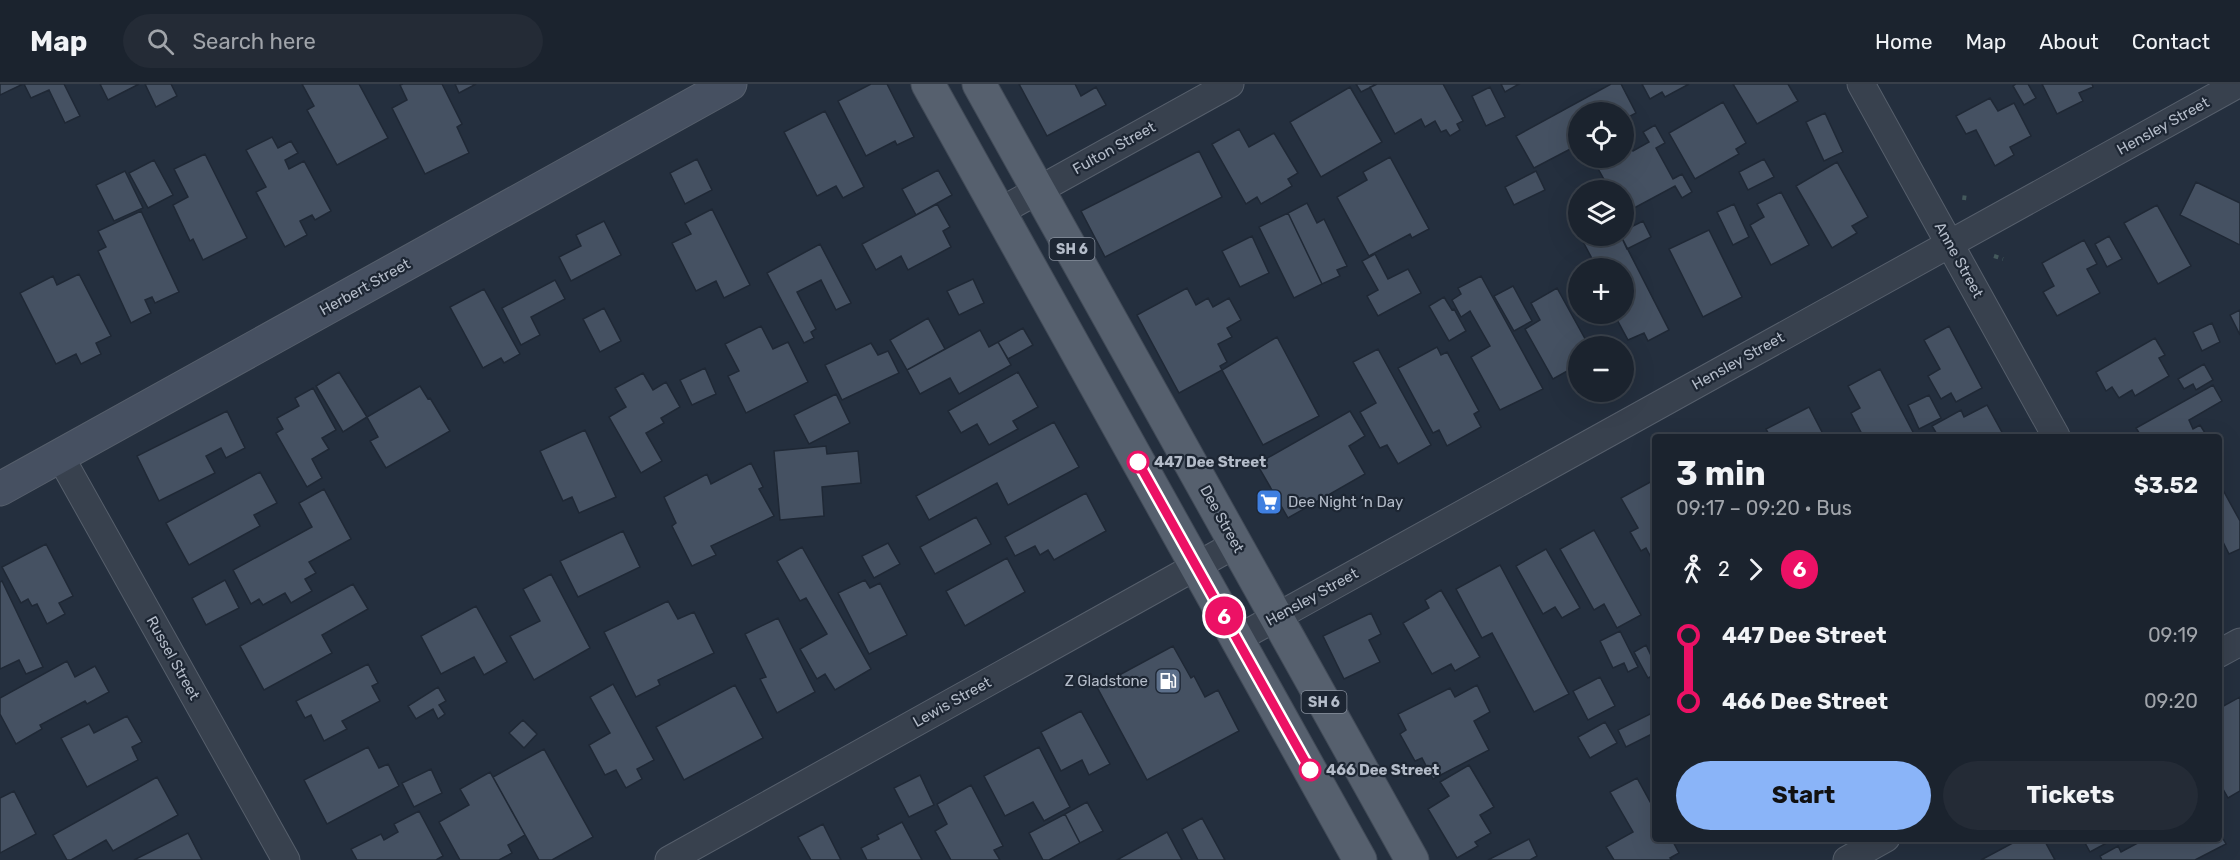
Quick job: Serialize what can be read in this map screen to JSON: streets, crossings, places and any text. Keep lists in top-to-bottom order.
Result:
{
  "streets": {
    "main road": ["SH 6", "Herbert Street", "Dee Street"],
    "street": [
      "Hensley Street",
      "Fulton Street",
      "Anne Street",
      "Russel Street",
      "Lewis Street"
    ]
  },
  "crossings": [
    ["Hensley Street", "SH 6"],
    ["Hensley Street", "Anne Street"],
    ["Hensley Street", "Dee Street"],
    ["Fulton Street", "SH 6"],
    ["Fulton Street", "Dee Street"],
    ["SH 6", "Lewis Street"],
    ["Herbert Street", "Russel Street"],
    ["Dee Street", "Lewis Street"]
  ],
  "places": {
    "other": ["447 Dee Street", "466 Dee Street"],
    "supermarket": ["Dee Night ‘n Day"],
    "fuel station": ["Z Gladstone"]
  },
  "lines": ["bus line 6"],
  "page": {
    "header": "Map",
    "search": "Search here",
    "nav": [
      "Home",
      "Map",
      "About",
      "Contact"
    ],
    "on_map": "6",
    "map_buttons": ["+", "−"],
    "heading": ["3 min", "09:17 – 09:20 · Bus", "$3.52"],
    "legs": ["2", "6"],
    "list": [
      {
        "name": "447 Dee Street",
        "value": "09:19"
      },
      {
        "name": "466 Dee Street",
        "value": "09:20"
      }
    ],
    "buttons": ["Start", "Tickets"]
  }
}
